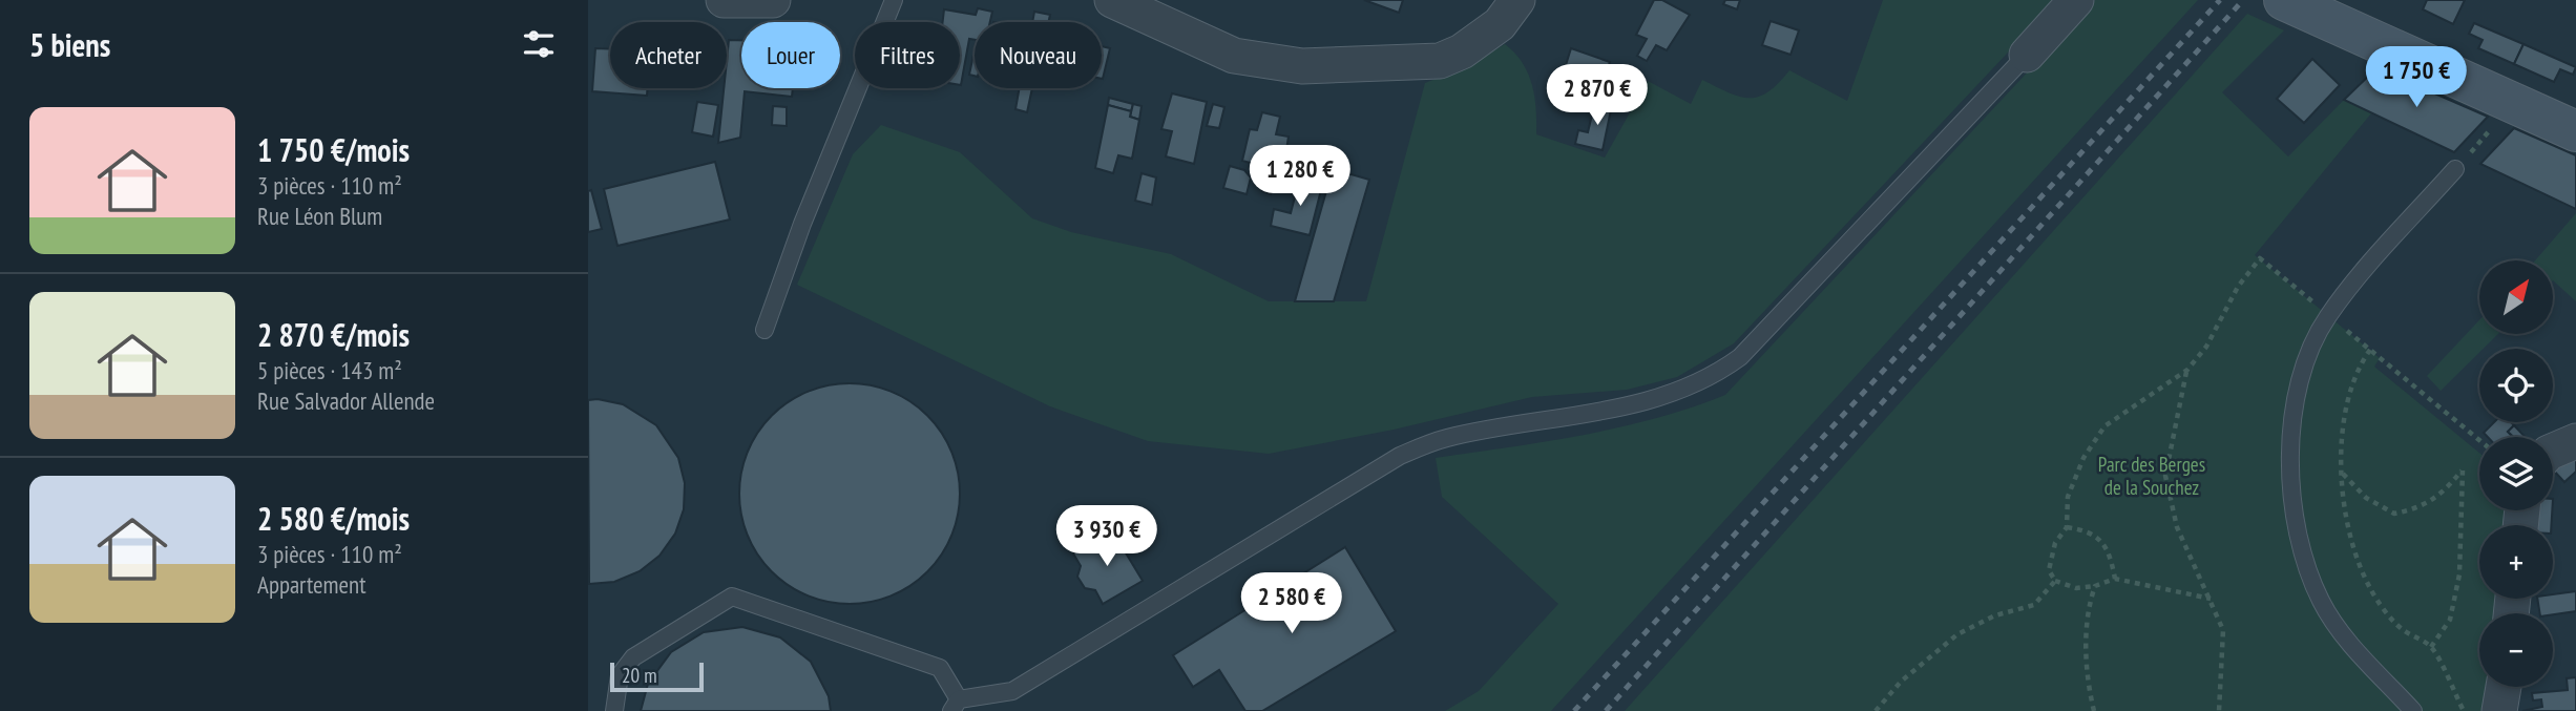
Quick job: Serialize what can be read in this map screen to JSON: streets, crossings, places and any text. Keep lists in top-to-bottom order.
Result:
{
  "parks": ["Parc des Berges de la Souchez"],
  "scale_bar": "20 m",
  "north": "top right",
  "page": {
    "heading": "5 biens",
    "chip": [
      "Acheter",
      "Louer",
      "Filtres",
      "Nouveau"
    ],
    "price": [
      "1 750 €",
      "2 870 €",
      "1 280 €",
      "3 930 €",
      "2 580 €"
    ],
    "list": [
      {
        "name": "1 750 €/mois",
        "note": "3 pièces · 110 m² · Rue Léon Blum"
      },
      {
        "name": "2 870 €/mois",
        "note": "5 pièces · 143 m² · Rue Salvador Allende"
      },
      {
        "name": "2 580 €/mois",
        "note": "3 pièces · 110 m² · Appartement"
      }
    ],
    "map_buttons": ["+", "−"],
    "scale": "20 m"
  }
}
